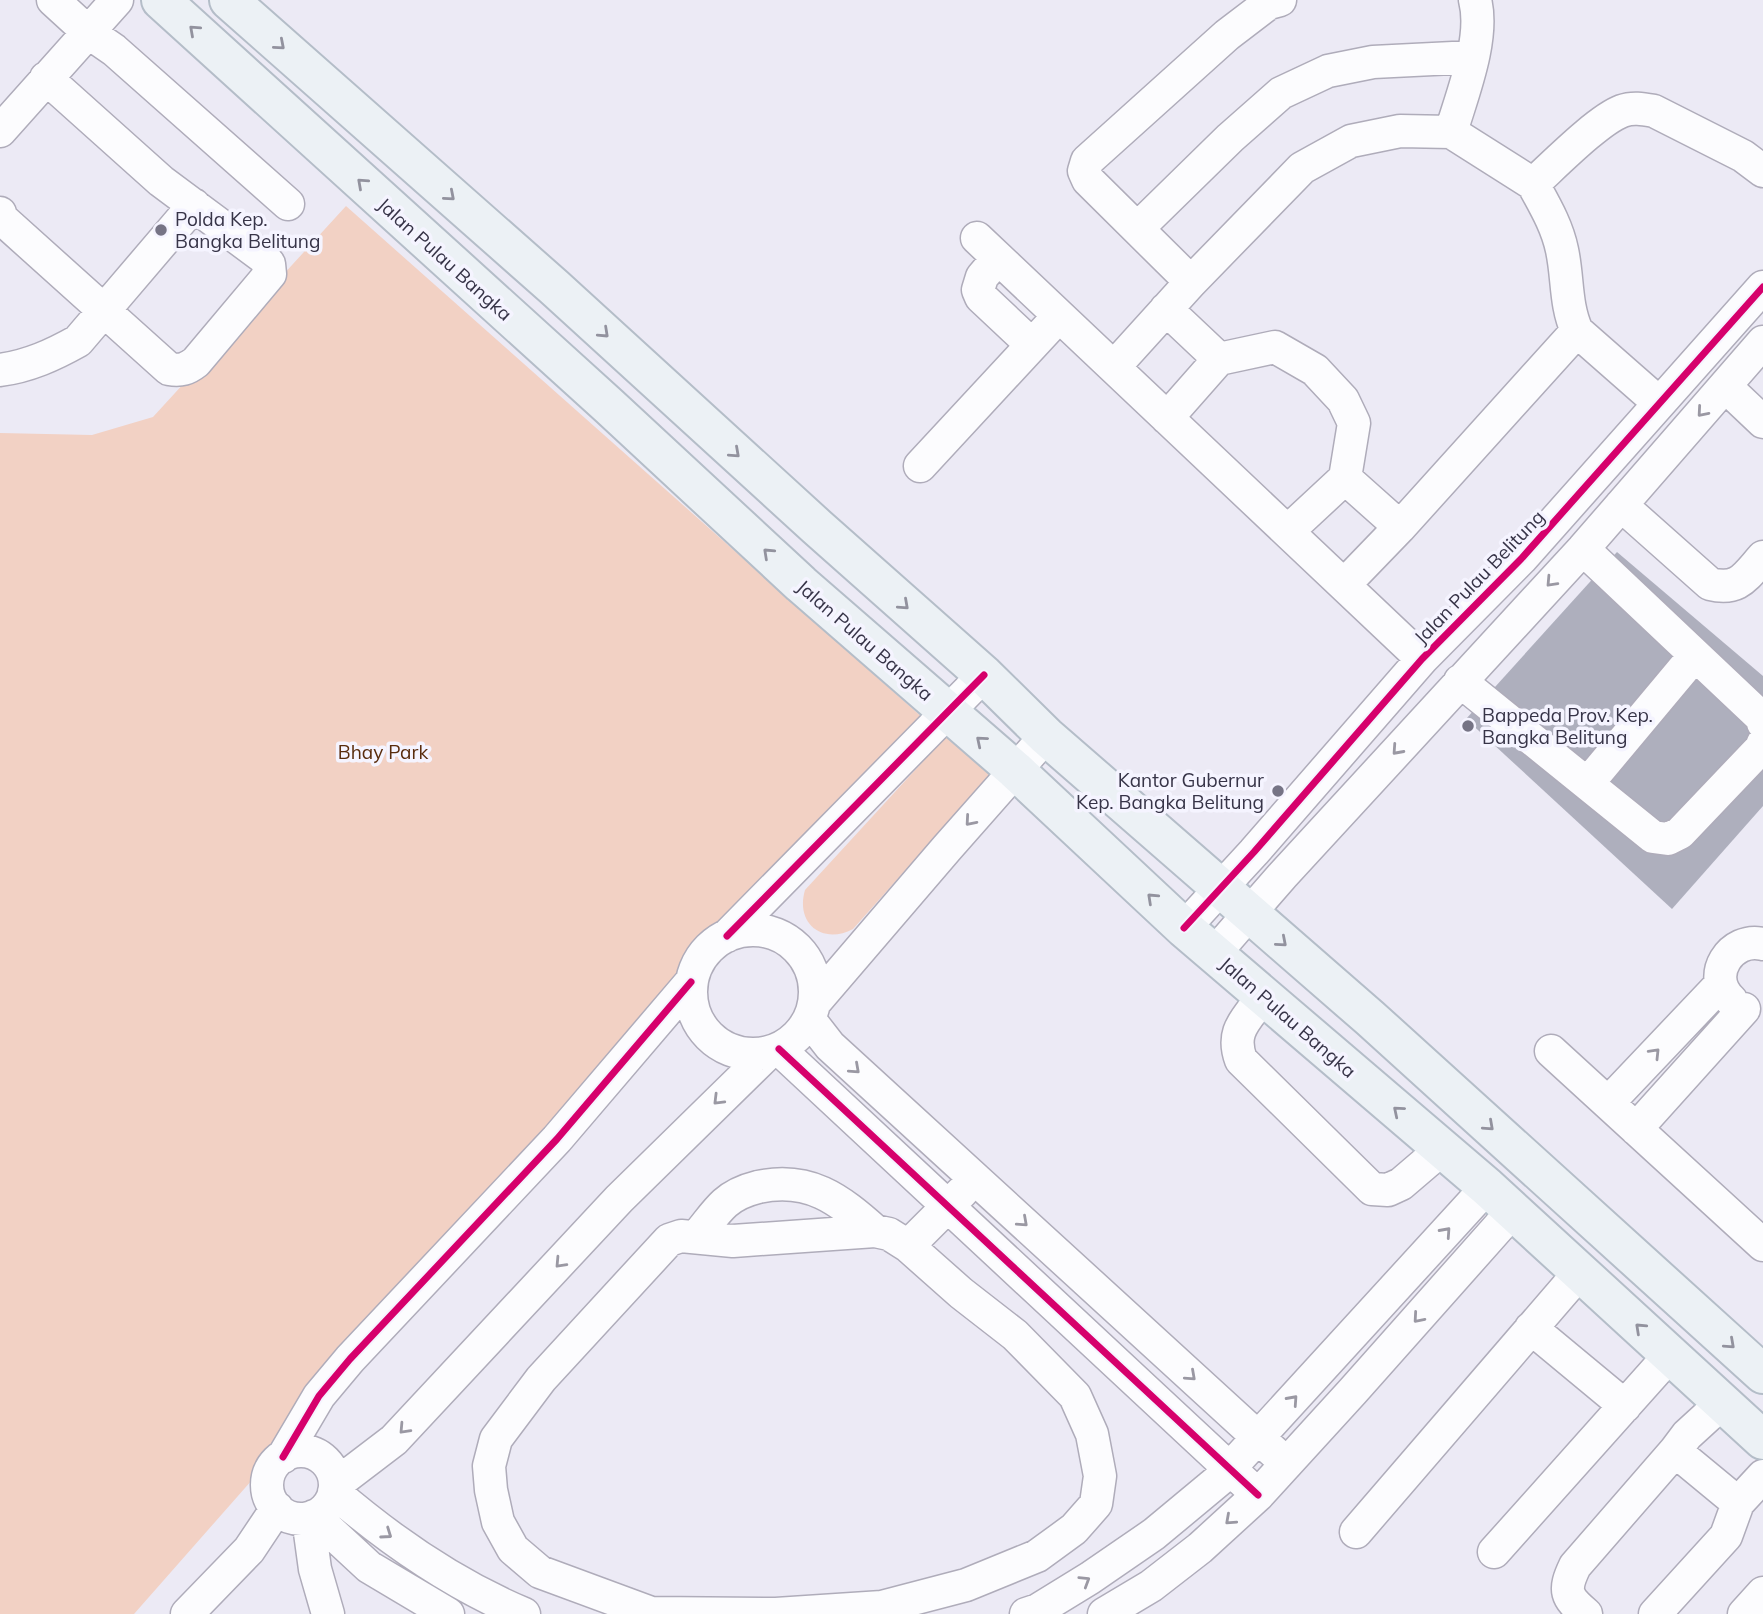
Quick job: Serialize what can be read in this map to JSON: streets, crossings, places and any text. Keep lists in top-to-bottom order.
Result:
{
  "streets": {
    "main road": ["Jalan Pulau Bangka"],
    "street": ["Jalan Pulau Belitung"]
  },
  "parks": ["Bhay Park"],
  "places": ["Polda Kep. Bangka Belitung", "Bappeda Prov. Kep. Bangka Belitung", "Kantor Gubernur Kep. Bangka Belitung"]
}
